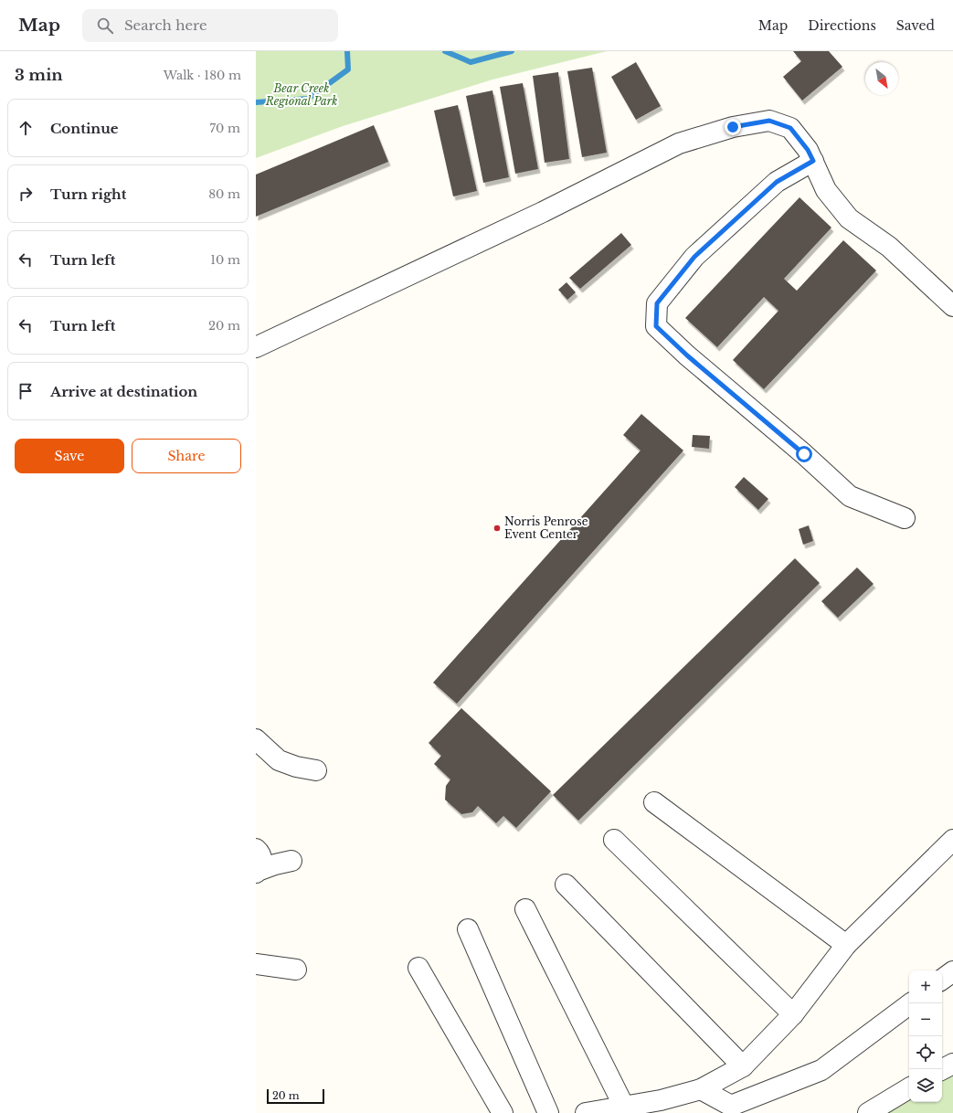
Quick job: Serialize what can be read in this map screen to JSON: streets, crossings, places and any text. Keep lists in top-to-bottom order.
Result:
{
  "parks": ["Bear Creek Regional Park"],
  "places": ["Norris Penrose Event Center"],
  "scale_bar": "20 m",
  "north": "bottom right",
  "page": {
    "header": "Map",
    "search": "Search here",
    "nav": ["Map", "Directions", "Saved"],
    "heading": ["3 min", "Walk · 180 m"],
    "list": [
      ["Continue", "70 m"],
      ["Turn right", "80 m"],
      ["Turn left", "10 m"],
      ["Turn left", "20 m"],
      "Arrive at destination"
    ],
    "buttons": ["Save", "Share"],
    "map_buttons": ["+", "−"],
    "scale": "20 m"
  }
}
